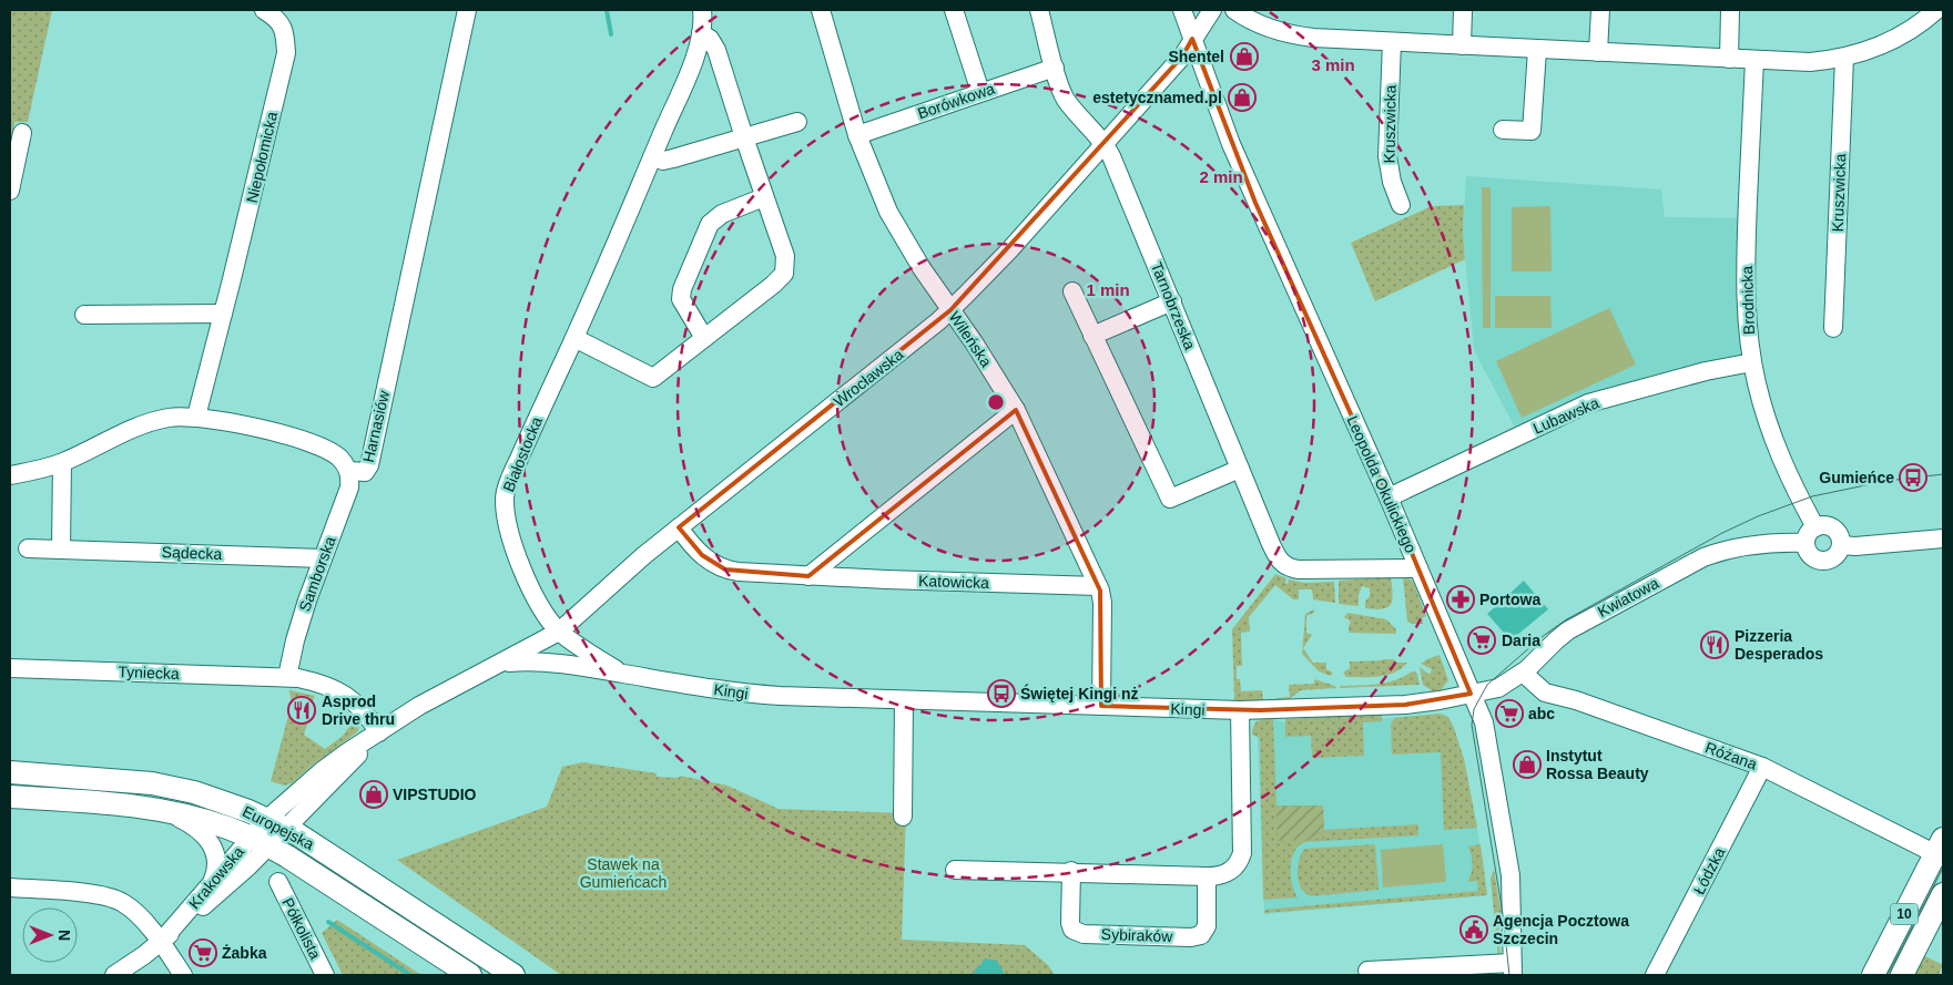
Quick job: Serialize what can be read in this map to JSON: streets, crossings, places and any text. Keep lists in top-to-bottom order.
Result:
{
  "streets": {
    "main road": ["Europejska", "10"],
    "street": [
      "Borówkowa",
      "Kruszwicka",
      "Niepołomicka",
      "Brodnicka",
      "Tarnobrzeska",
      "Wileńska",
      "Wrocławska",
      "Lubawska",
      "Harnasiów",
      "Białostocka",
      "Leopolda Okulickiego",
      "Sądecka",
      "Samborska",
      "Katowicka",
      "Kwiatowa",
      "Tyniecka",
      "Kingi",
      "Różana",
      "Łódzka",
      "Krakowska",
      "Półkolista",
      "Sybiraków"
    ]
  },
  "crossings": [
    ["Borówkowa", "Wileńska"],
    ["Niepołomicka", "Harnasiów"],
    ["Brodnicka", "Lubawska"],
    ["Brodnicka", "Kwiatowa"],
    ["Tarnobrzeska", "Wrocławska"],
    ["Tarnobrzeska", "Leopolda Okulickiego"],
    ["Wileńska", "Wrocławska"],
    ["Wileńska", "Katowicka"],
    ["Wileńska", "Kingi"],
    ["Wrocławska", "Białostocka"],
    ["Wrocławska", "Leopolda Okulickiego"],
    ["Wrocławska", "Katowicka"],
    ["Wrocławska", "Kingi"],
    ["Wrocławska", "Krakowska"],
    ["Lubawska", "Leopolda Okulickiego"],
    ["Harnasiów", "Samborska"],
    ["Białostocka", "Kingi"],
    ["Leopolda Okulickiego", "Kwiatowa"],
    ["Leopolda Okulickiego", "Kingi"],
    ["Sądecka", "Samborska"],
    ["Samborska", "Tyniecka"],
    ["Kwiatowa", "Kingi"],
    ["Kwiatowa", "Różana"],
    ["Kingi", "Krakowska"],
    ["Różana", "Łódzka"],
    ["Różana", "10"],
    ["Europejska", "Krakowska"]
  ],
  "parks": ["Stawek na Gumieńcach"],
  "places": {
    "shop": [
      "Shentel",
      "estetycznamed.pl",
      "Instytut Rossa Beauty",
      "VIPSTUDIO"
    ],
    "bus stop": ["Gumieńce", "Świętej Kingi nż"],
    "pharmacy": ["Portowa"],
    "supermarket": ["Daria", "abc", "Żabka"],
    "restaurant": ["Pizzeria Desperados", "Asprod Drive thru"],
    "public building": ["Agencja Pocztowa Szczecin"]
  },
  "north": "right",
  "rings": ["3 min", "2 min", "1 min"]
}
